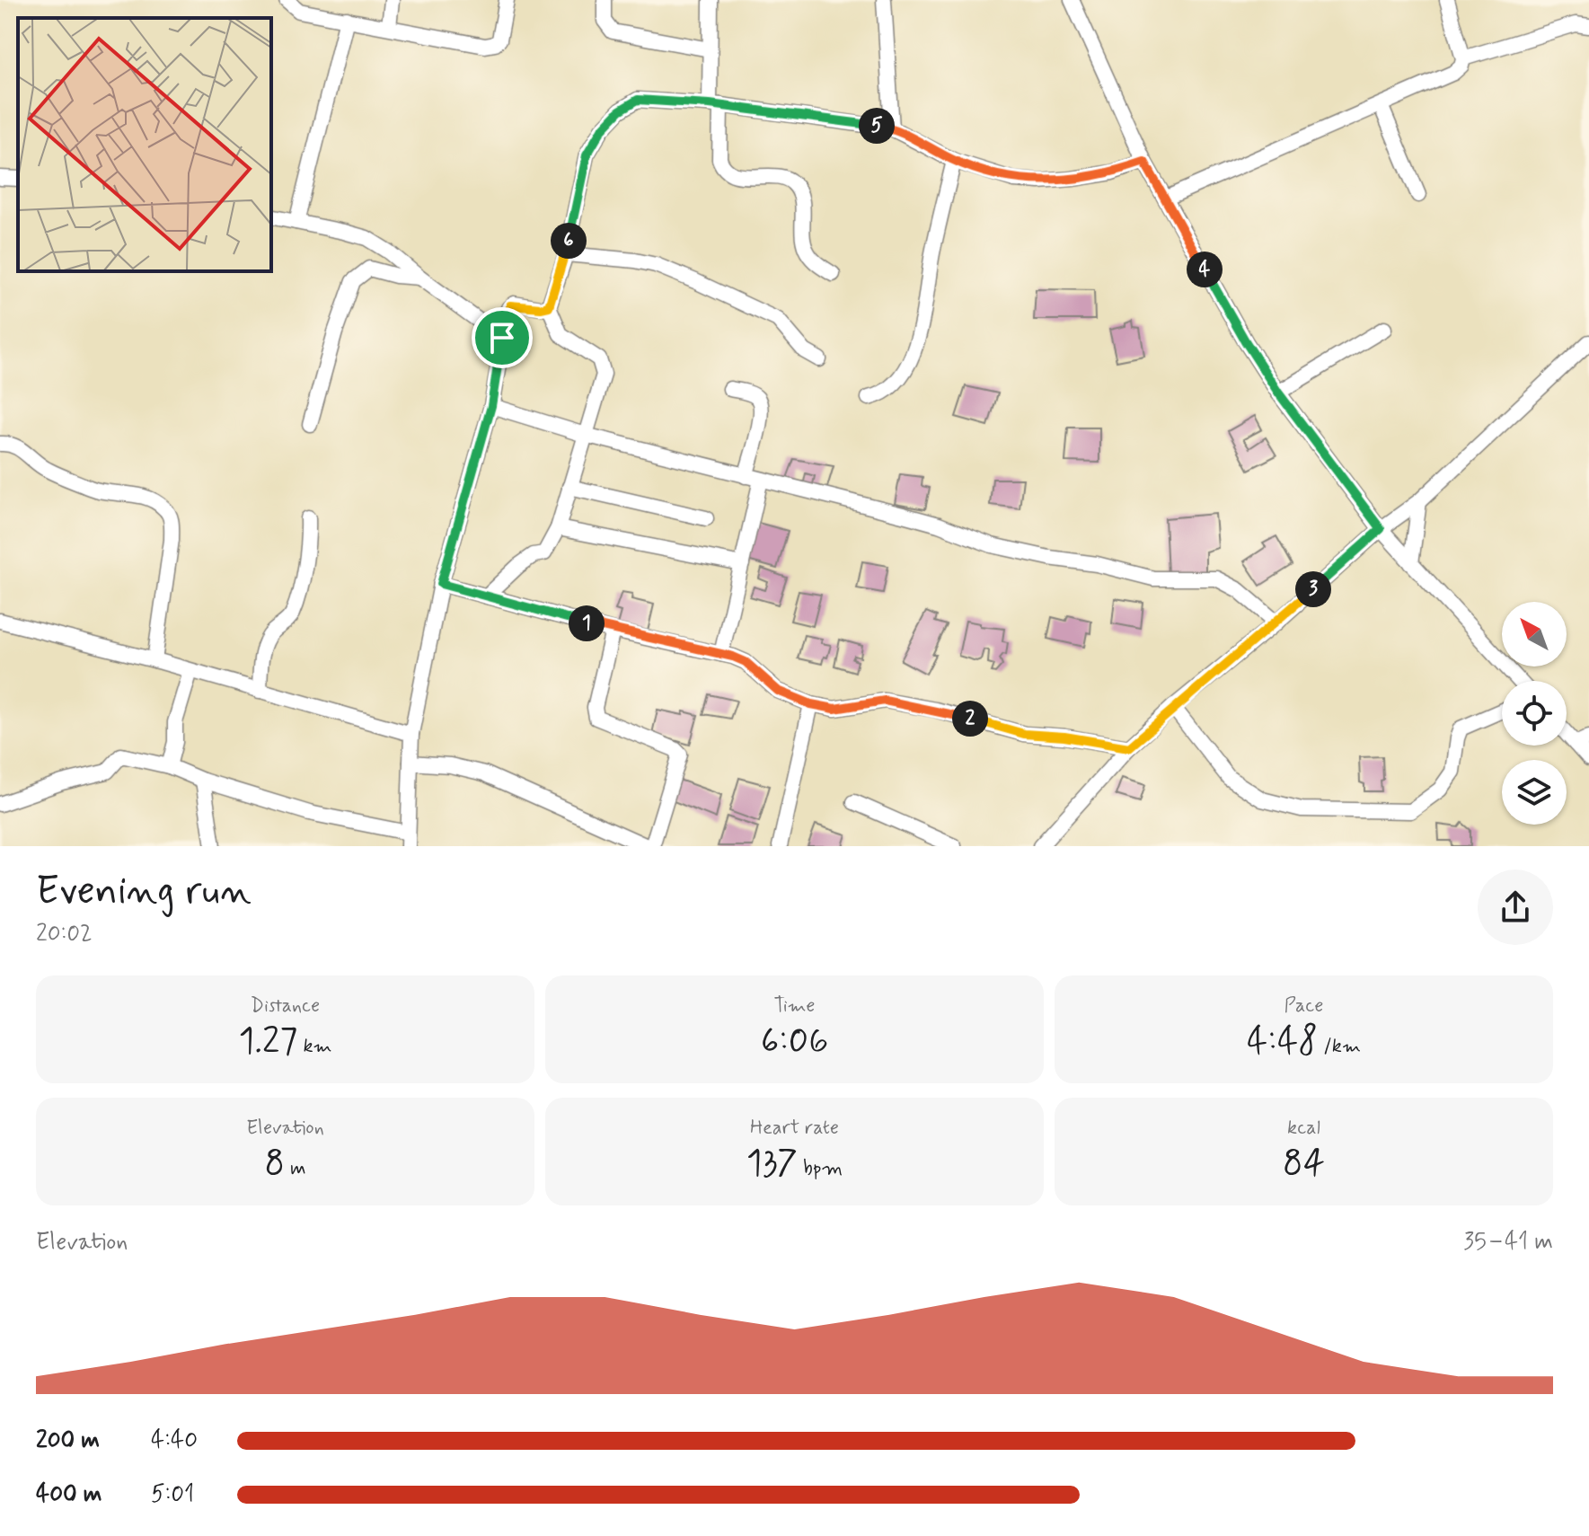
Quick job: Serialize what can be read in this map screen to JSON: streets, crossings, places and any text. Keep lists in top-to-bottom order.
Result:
{
  "north": "top left",
  "page": {
    "pins": [
      "5",
      "6",
      "4",
      "3",
      "1",
      "2"
    ],
    "heading": ["Evening run", "20:02"],
    "stats": [
      ["Distance", "1.27 km"],
      ["Time", "6:06"],
      ["Pace", "4:48 /km"],
      ["Elevation", "8 m"],
      ["Heart rate", "137 bpm"],
      ["kcal", "84"]
    ],
    "chart": ["Elevation", "35–41 m"],
    "list": [
      {
        "name": "200 m",
        "note": "4:40"
      },
      {
        "name": "400 m",
        "note": "5:01"
      }
    ]
  }
}
